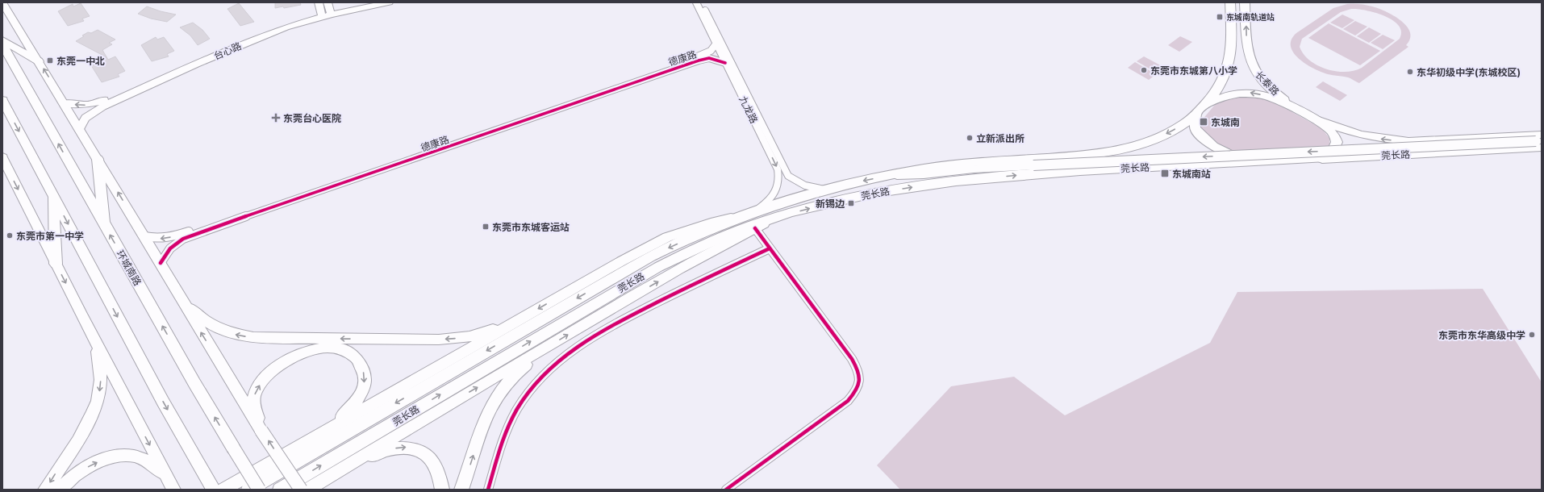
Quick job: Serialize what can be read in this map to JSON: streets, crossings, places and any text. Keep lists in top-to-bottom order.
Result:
{
  "streets": {
    "highway": ["长泰路", "莞长路", "环城南路"],
    "main road": ["台心路"],
    "street": ["德康路", "九龙路"]
  },
  "crossings": [
    ["德康路", "九龙路"],
    ["长泰路", "莞长路"],
    ["九龙路", "莞长路"]
  ],
  "one_way": ["长泰路"],
  "places": {
    "transit": [
      "东城南轨道站",
      "东莞一中北",
      "东城南",
      "东城南站",
      "新锡边",
      "东莞市东城客运站"
    ],
    "other": [
      "东莞市东城第八小学",
      "东华初级中学(东城校区)",
      "立新派出所",
      "东莞市第一中学",
      "东莞市东华高级中学"
    ],
    "health": ["东莞台心医院"]
  }
}
